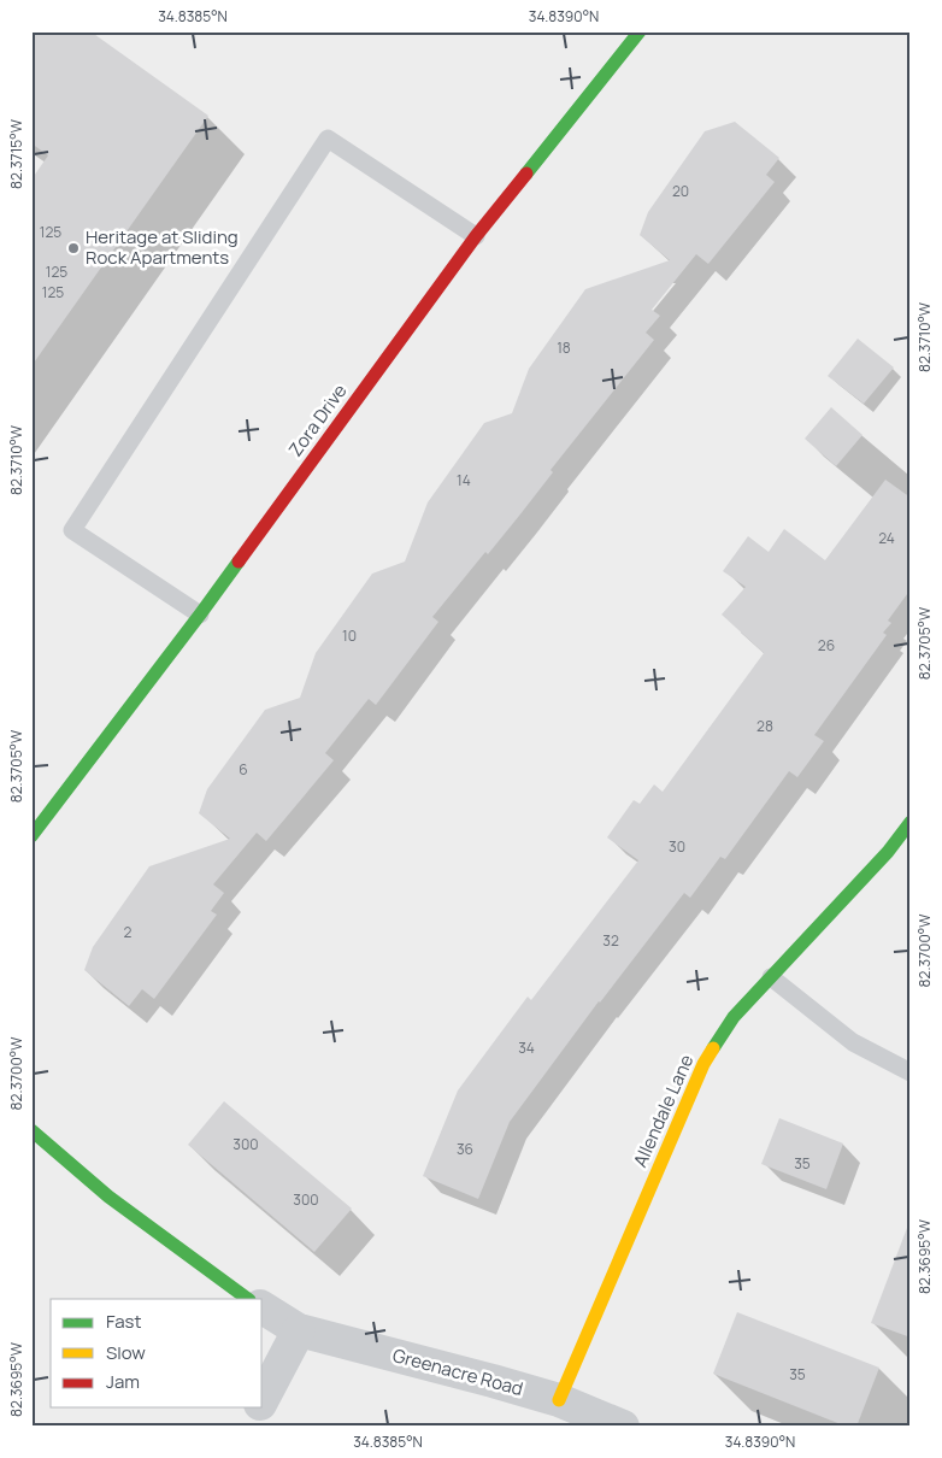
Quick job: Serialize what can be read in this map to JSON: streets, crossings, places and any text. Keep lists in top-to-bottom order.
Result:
{
  "streets": {
    "street": ["Zora Drive", "Allendale Lane", "Greenacre Road"]
  },
  "crossings": [
    ["Allendale Lane", "Greenacre Road"]
  ],
  "places": ["Heritage at Sliding Rock Apartments"],
  "house_numbers": [
    "20",
    "125",
    "125",
    "125",
    "18",
    "14",
    "24",
    "10",
    "26",
    "28",
    "6",
    "30",
    "2",
    "32",
    "34",
    "300",
    "36",
    "35",
    "300",
    "35"
  ],
  "legend": ["Fast", "Slow", "Jam"],
  "coordinates": [
    "34.8385°N",
    "34.8390°N",
    "82.3715°W",
    "82.3710°W",
    "82.3705°W",
    "82.3700°W",
    "82.3695°W"
  ]
}
